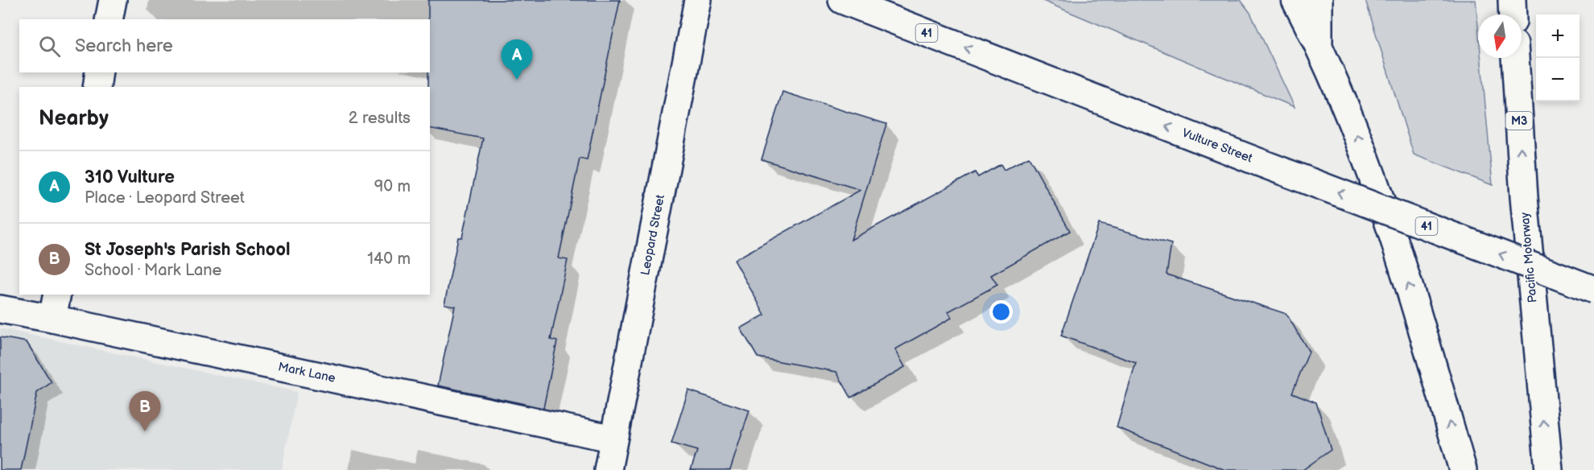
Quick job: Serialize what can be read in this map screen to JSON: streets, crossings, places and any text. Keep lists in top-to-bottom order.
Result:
{
  "streets": {
    "main road": [
      "41",
      "M3",
      "Vulture Street",
      "Leopard Street",
      "Pacific Motorway",
      "Mark Lane"
    ]
  },
  "crossings": [
    ["Leopard Street", "Mark Lane"]
  ],
  "one_way": ["Vulture Street"],
  "north": "bottom",
  "page": {
    "map_buttons": ["+", "−"],
    "search": "Search here",
    "pins": ["A", "B"],
    "heading": ["Nearby", "2 results"],
    "list": [
      {
        "mark": "A",
        "name": "310 Vulture",
        "note": "Place · Leopard Street",
        "value": "90 m"
      },
      {
        "mark": "B",
        "name": "St Joseph's Parish School",
        "note": "School · Mark Lane",
        "value": "140 m"
      }
    ]
  }
}
